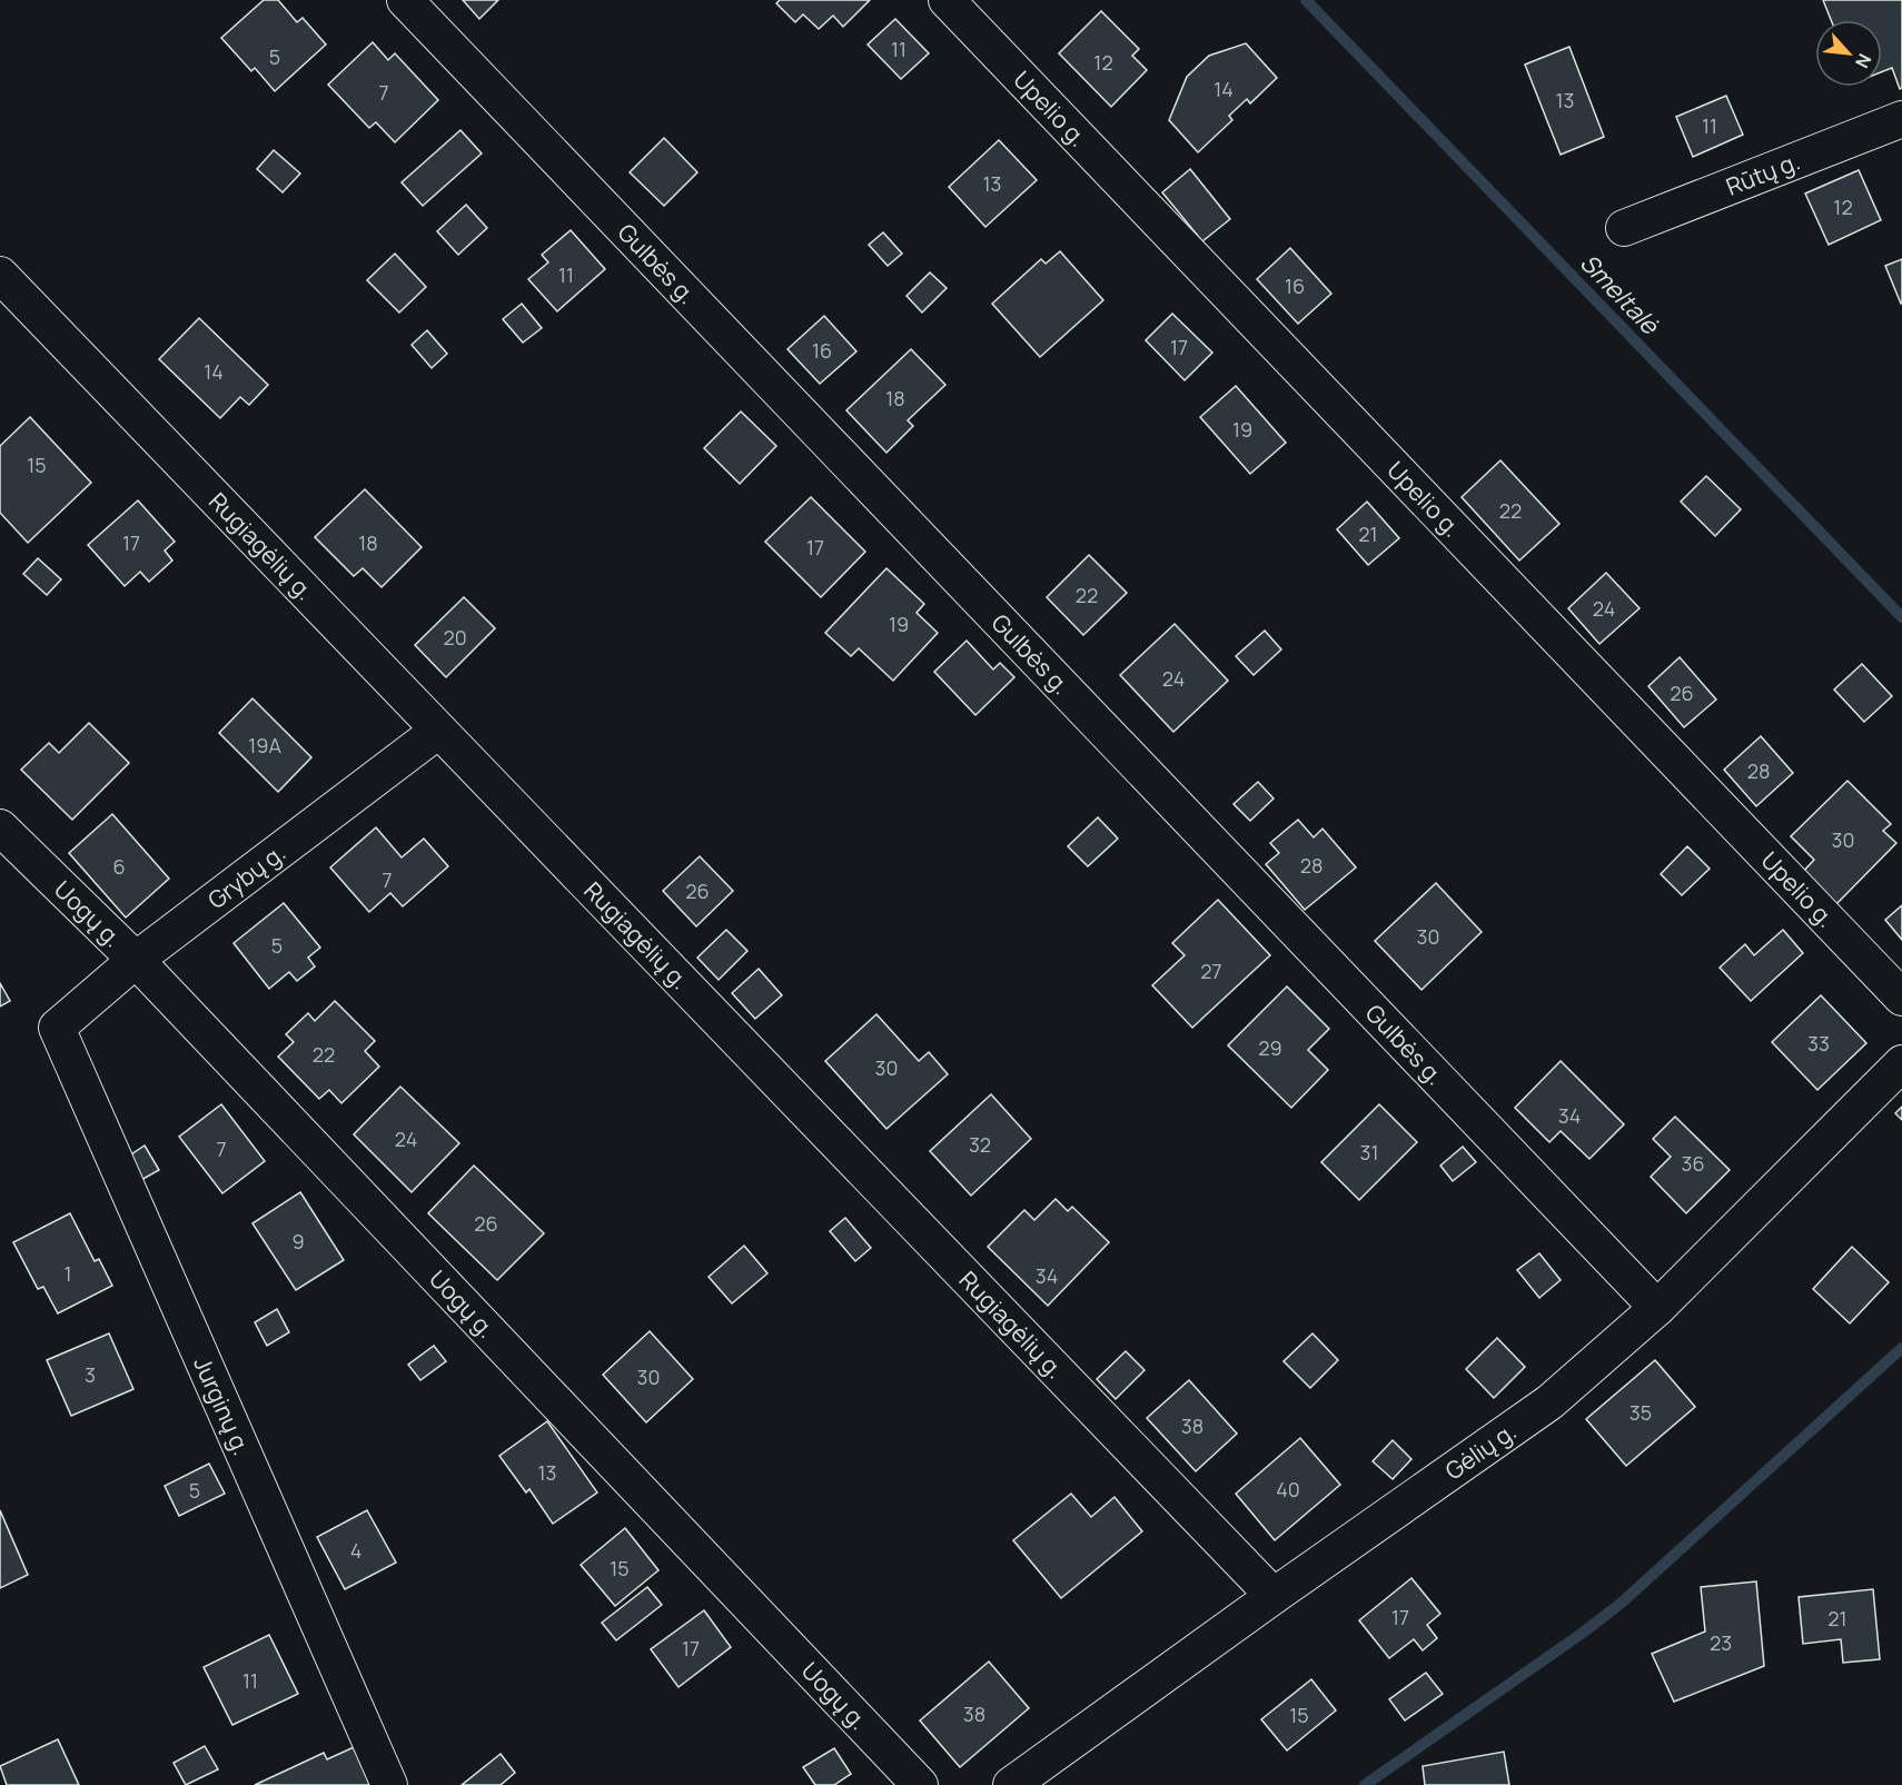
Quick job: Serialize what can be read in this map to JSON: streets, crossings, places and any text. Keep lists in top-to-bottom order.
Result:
{
  "streets": {
    "street": [
      "Upelio g.",
      "Rūtų g.",
      "Gulbės g.",
      "Rugiagėlių g.",
      "Grybų g.",
      "Uogų g.",
      "Jurginų g.",
      "Gėlių g."
    ]
  },
  "crossings": [
    ["Gulbės g.", "Gėlių g."],
    ["Rugiagėlių g.", "Grybų g."],
    ["Rugiagėlių g.", "Gėlių g."],
    ["Grybų g.", "Uogų g."],
    ["Grybų g.", "Jurginų g."]
  ],
  "water": ["Smeltalė"],
  "house_numbers": [
    "11",
    "5",
    "12",
    "14",
    "7",
    "13",
    "11",
    "13",
    "12",
    "11",
    "16",
    "17",
    "16",
    "14",
    "18",
    "19",
    "15",
    "22",
    "21",
    "17",
    "18",
    "17",
    "22",
    "24",
    "19",
    "20",
    "24",
    "26",
    "19A",
    "28",
    "30",
    "28",
    "6",
    "7",
    "26",
    "30",
    "5",
    "27",
    "33",
    "29",
    "22",
    "30",
    "34",
    "24",
    "32",
    "7",
    "31",
    "36",
    "26",
    "9",
    "1",
    "34",
    "3",
    "30",
    "35",
    "38",
    "13",
    "40",
    "5",
    "4",
    "15",
    "17",
    "21",
    "23",
    "17",
    "11",
    "38",
    "15"
  ],
  "north": "bottom right"
}
